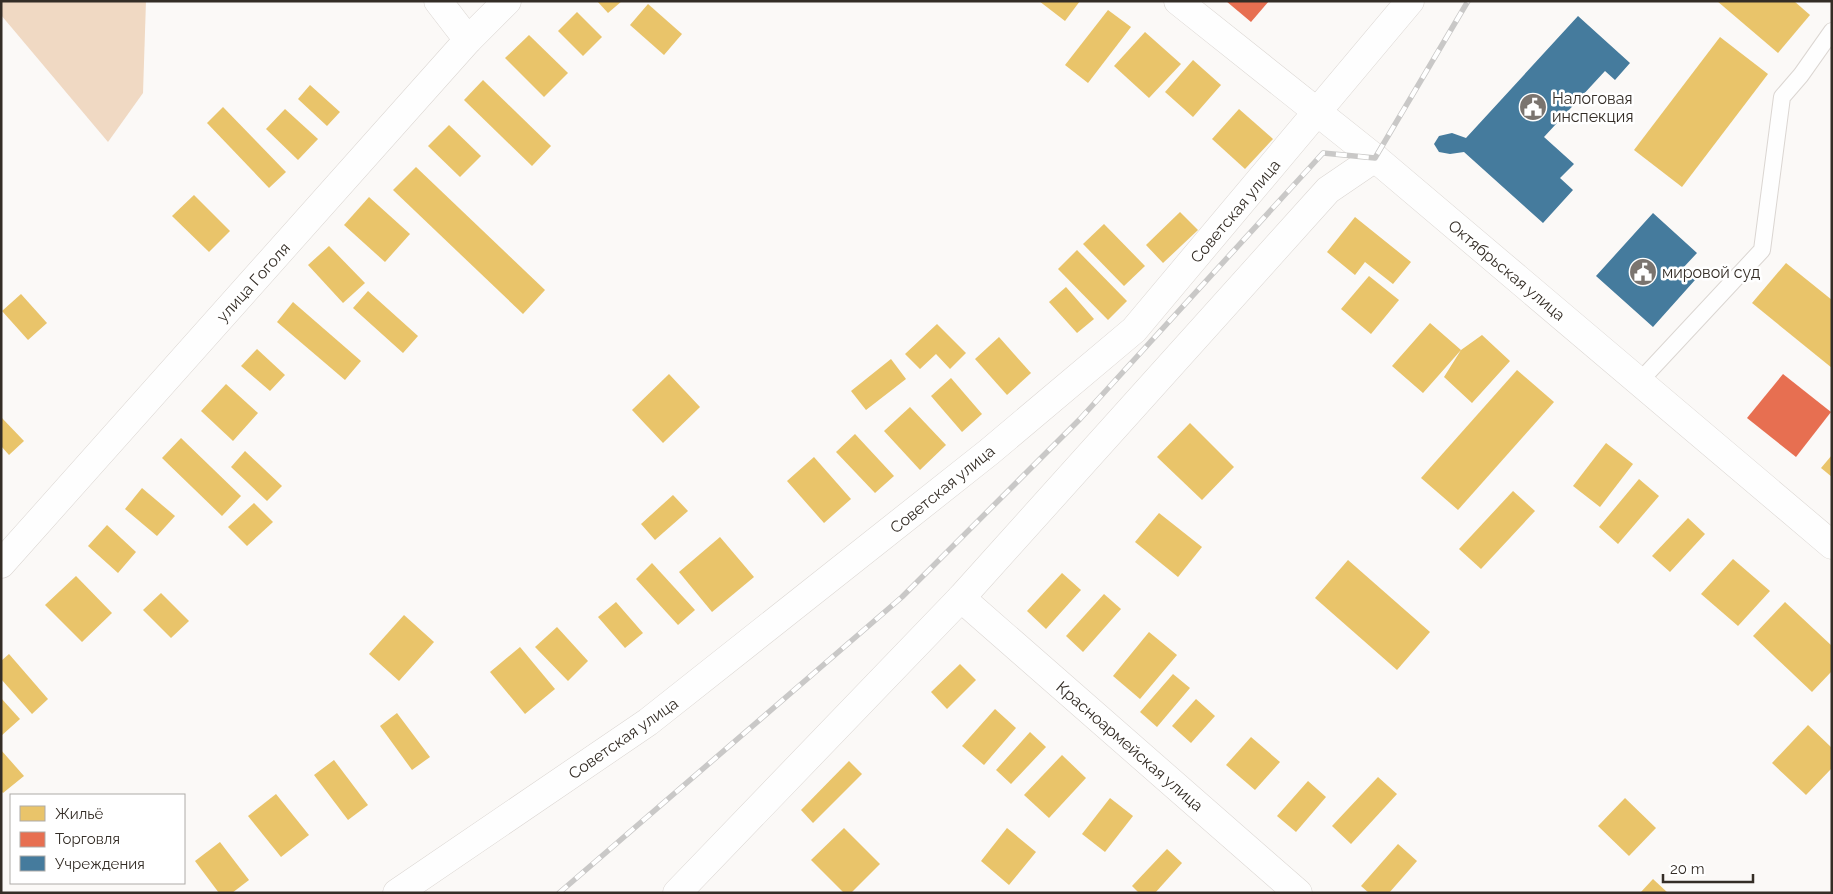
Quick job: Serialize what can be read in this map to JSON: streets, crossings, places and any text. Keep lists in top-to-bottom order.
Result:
{
  "streets": {
    "street": [
      "Советская улица",
      "Октябрьская улица",
      "улица Гоголя",
      "Красноармейская улица"
    ]
  },
  "crossings": [
    ["Советская улица", "Октябрьская улица"]
  ],
  "places": {
    "public building": ["Налоговая инспекция", "мировой суд"]
  },
  "legend": ["Жильё", "Торговля", "Учреждения"],
  "scale_bar": "20 m"
}
